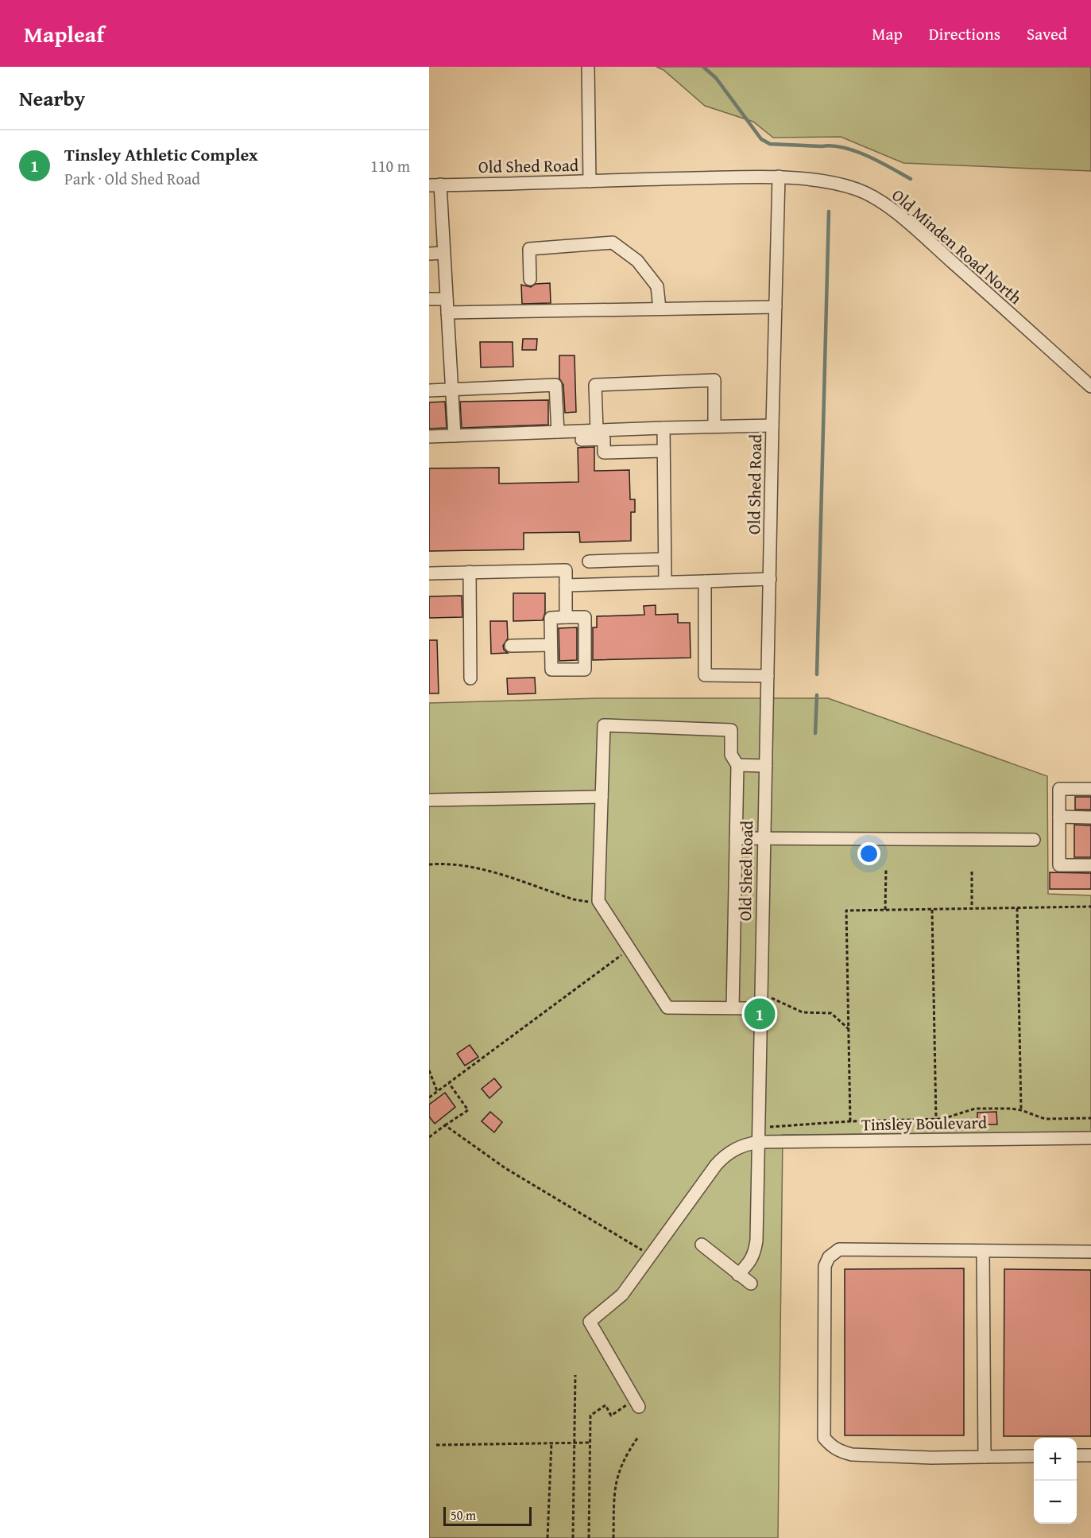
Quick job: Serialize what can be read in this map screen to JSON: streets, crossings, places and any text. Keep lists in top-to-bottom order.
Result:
{
  "streets": {
    "street": ["Old Shed Road", "Old Minden Road North", "Tinsley Boulevard"]
  },
  "crossings": [
    ["Old Shed Road", "Old Minden Road North"],
    ["Old Shed Road", "Tinsley Boulevard"]
  ],
  "scale_bar": "50 m",
  "page": {
    "header": "Mapleaf",
    "nav": ["Map", "Directions", "Saved"],
    "heading": "Nearby",
    "list": [
      {
        "mark": "1",
        "name": "Tinsley Athletic Complex",
        "note": "Park · Old Shed Road",
        "value": "110 m"
      }
    ],
    "pins": "1",
    "map_buttons": ["+", "−"],
    "scale": "50 m"
  }
}
